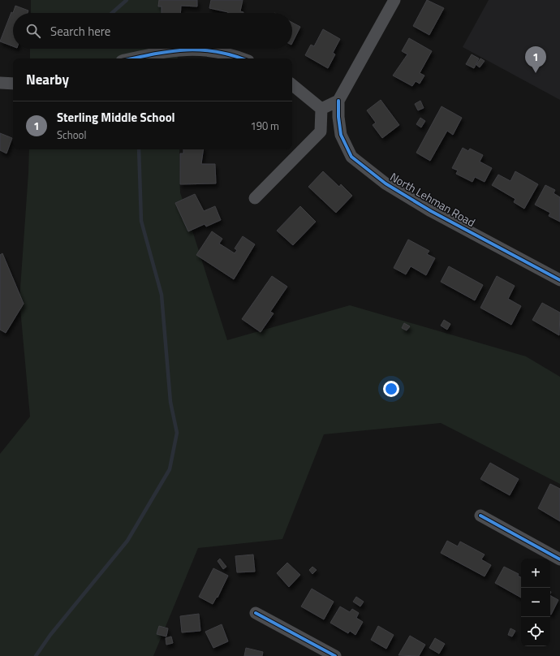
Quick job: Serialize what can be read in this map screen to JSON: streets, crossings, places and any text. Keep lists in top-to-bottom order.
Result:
{
  "streets": {
    "street": ["North Lehman Road"]
  },
  "page": {
    "search": "Search here",
    "pins": "1",
    "heading": "Nearby",
    "list": [
      {
        "mark": "1",
        "name": "Sterling Middle School",
        "note": "School",
        "value": "190 m"
      }
    ],
    "map_buttons": ["+", "−"]
  }
}
